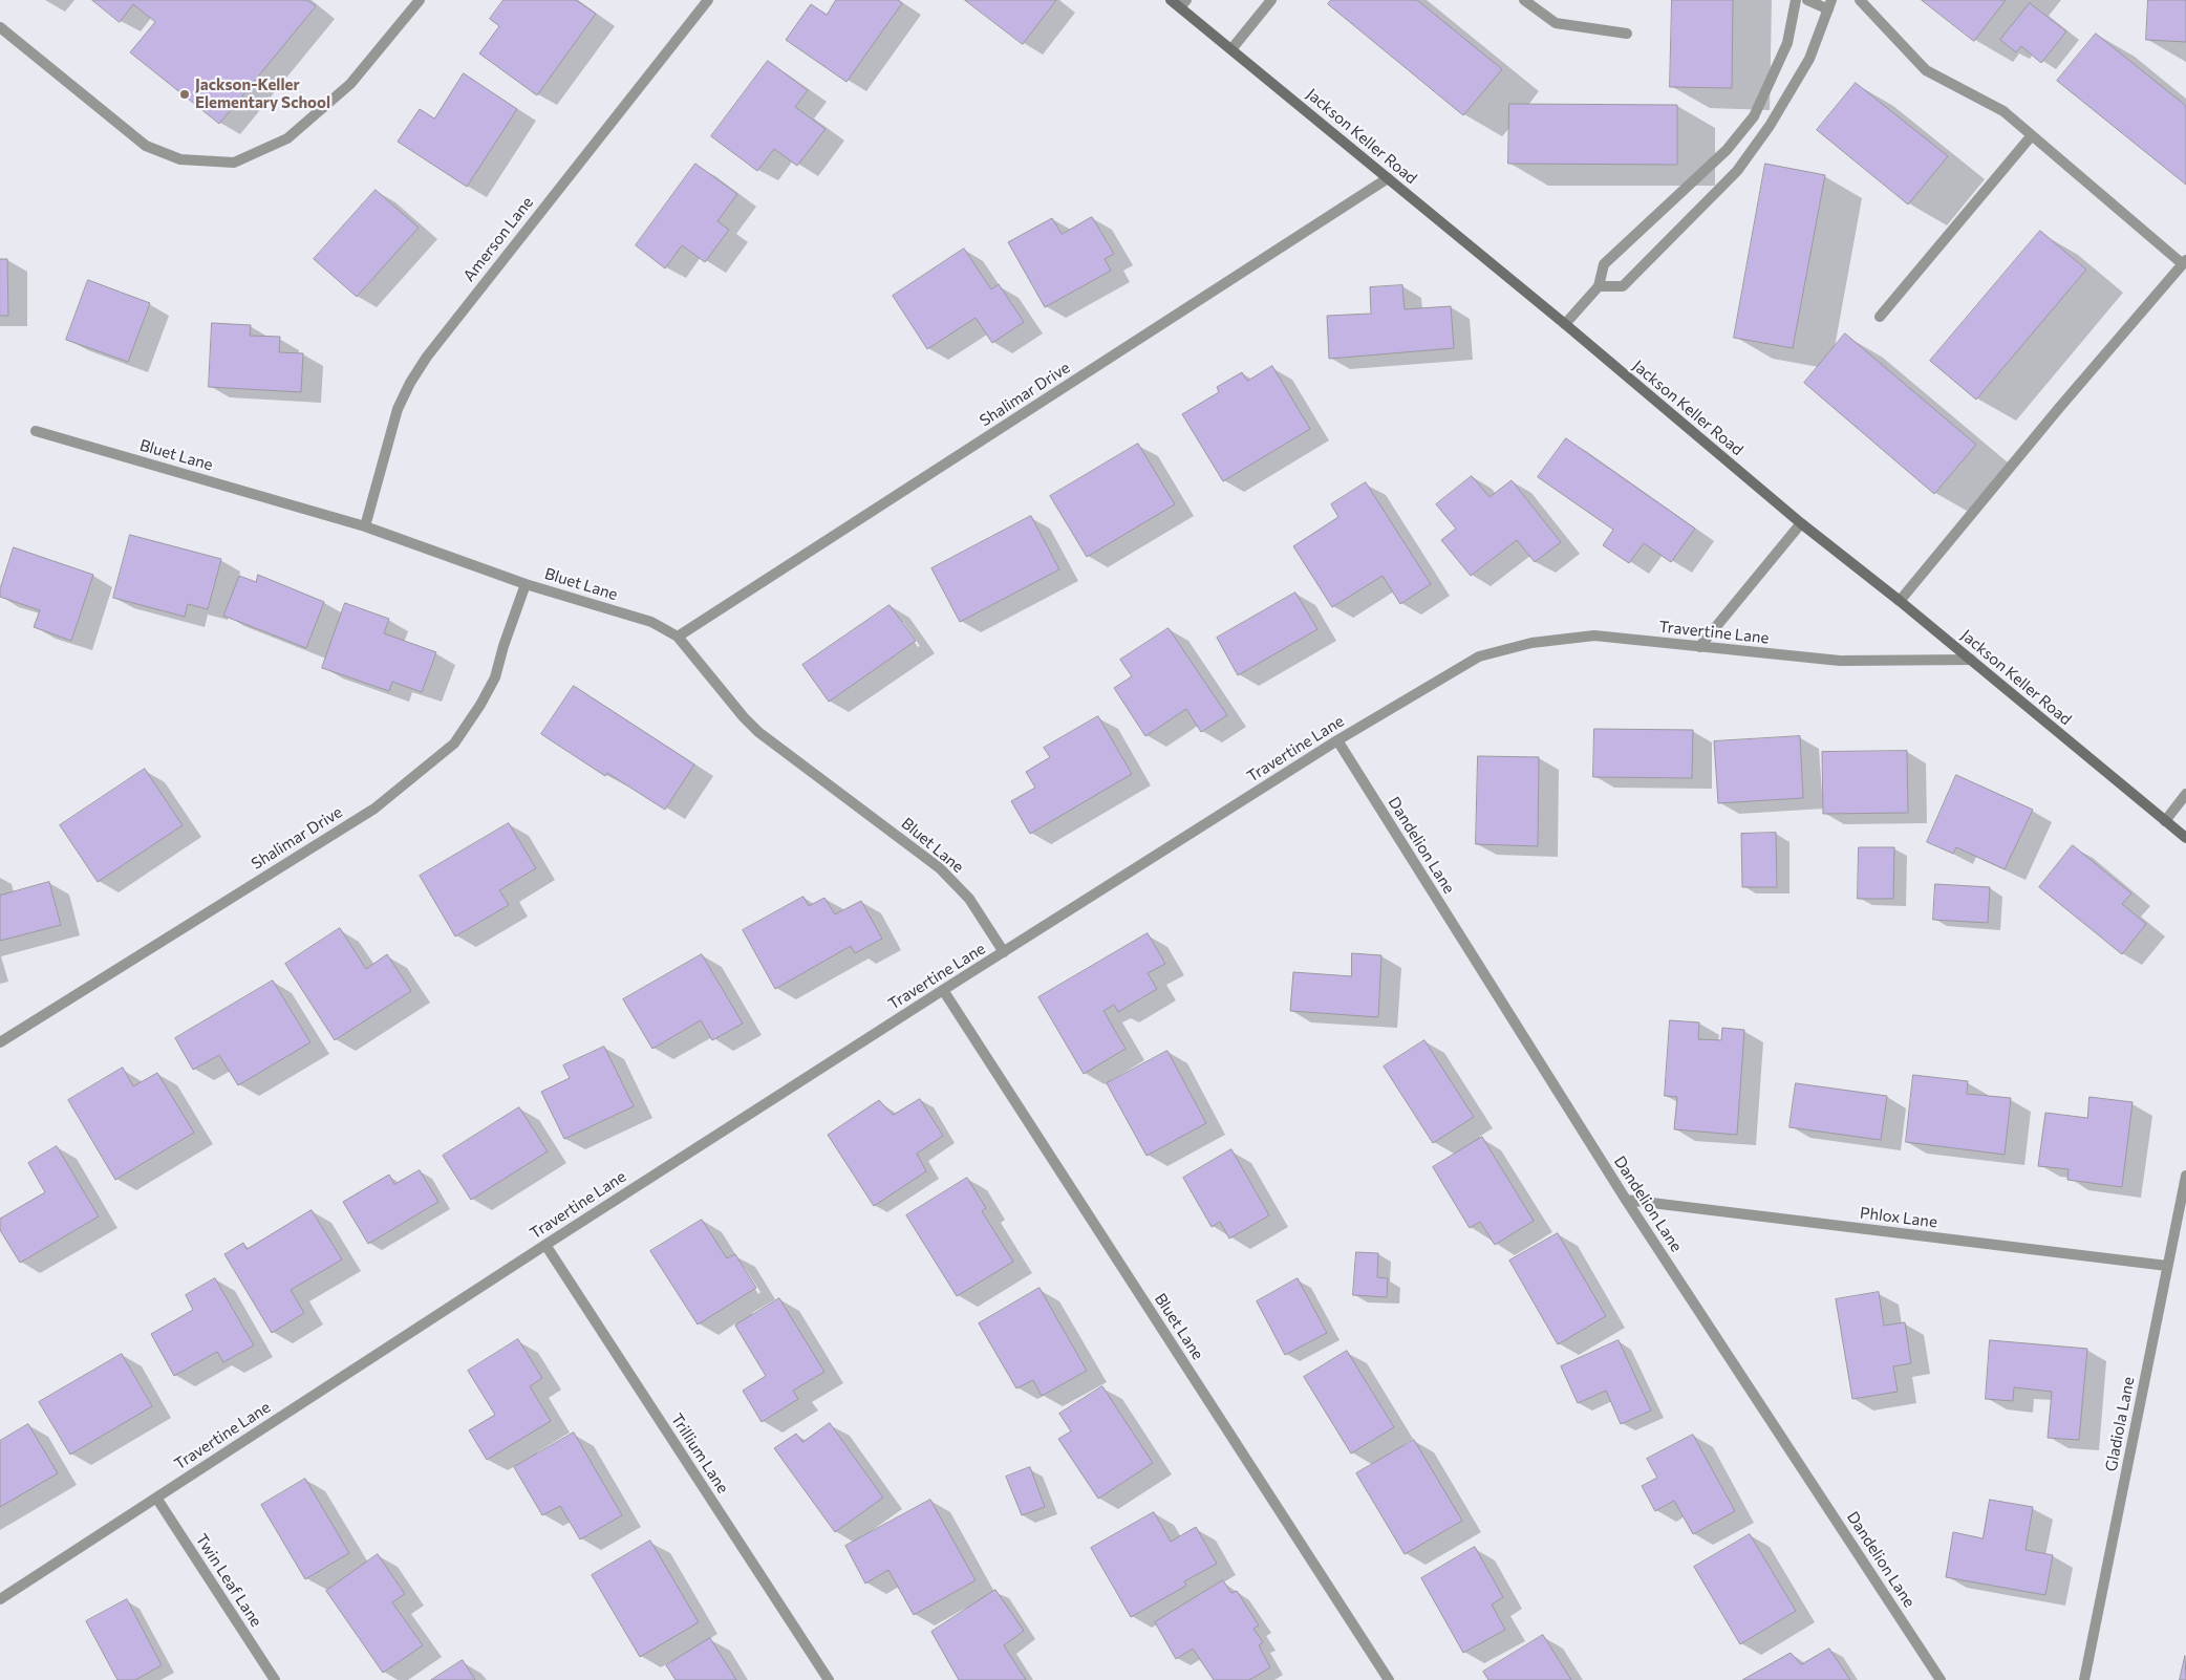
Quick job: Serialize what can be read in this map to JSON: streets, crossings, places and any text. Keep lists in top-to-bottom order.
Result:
{
  "streets": {
    "main road": ["Jackson Keller Road"],
    "street": [
      "Amerson Lane",
      "Shalimar Drive",
      "Bluet Lane",
      "Travertine Lane",
      "Dandelion Lane",
      "Phlox Lane",
      "Gladiola Lane",
      "Trillium Lane",
      "Twin Leaf Lane"
    ]
  },
  "crossings": [
    ["Jackson Keller Road", "Shalimar Drive"],
    ["Jackson Keller Road", "Travertine Lane"],
    ["Amerson Lane", "Bluet Lane"],
    ["Shalimar Drive", "Bluet Lane"],
    ["Bluet Lane", "Travertine Lane"],
    ["Travertine Lane", "Dandelion Lane"],
    ["Travertine Lane", "Trillium Lane"],
    ["Travertine Lane", "Twin Leaf Lane"],
    ["Dandelion Lane", "Phlox Lane"],
    ["Phlox Lane", "Gladiola Lane"]
  ],
  "places": ["Jackson-Keller Elementary School"]
}
